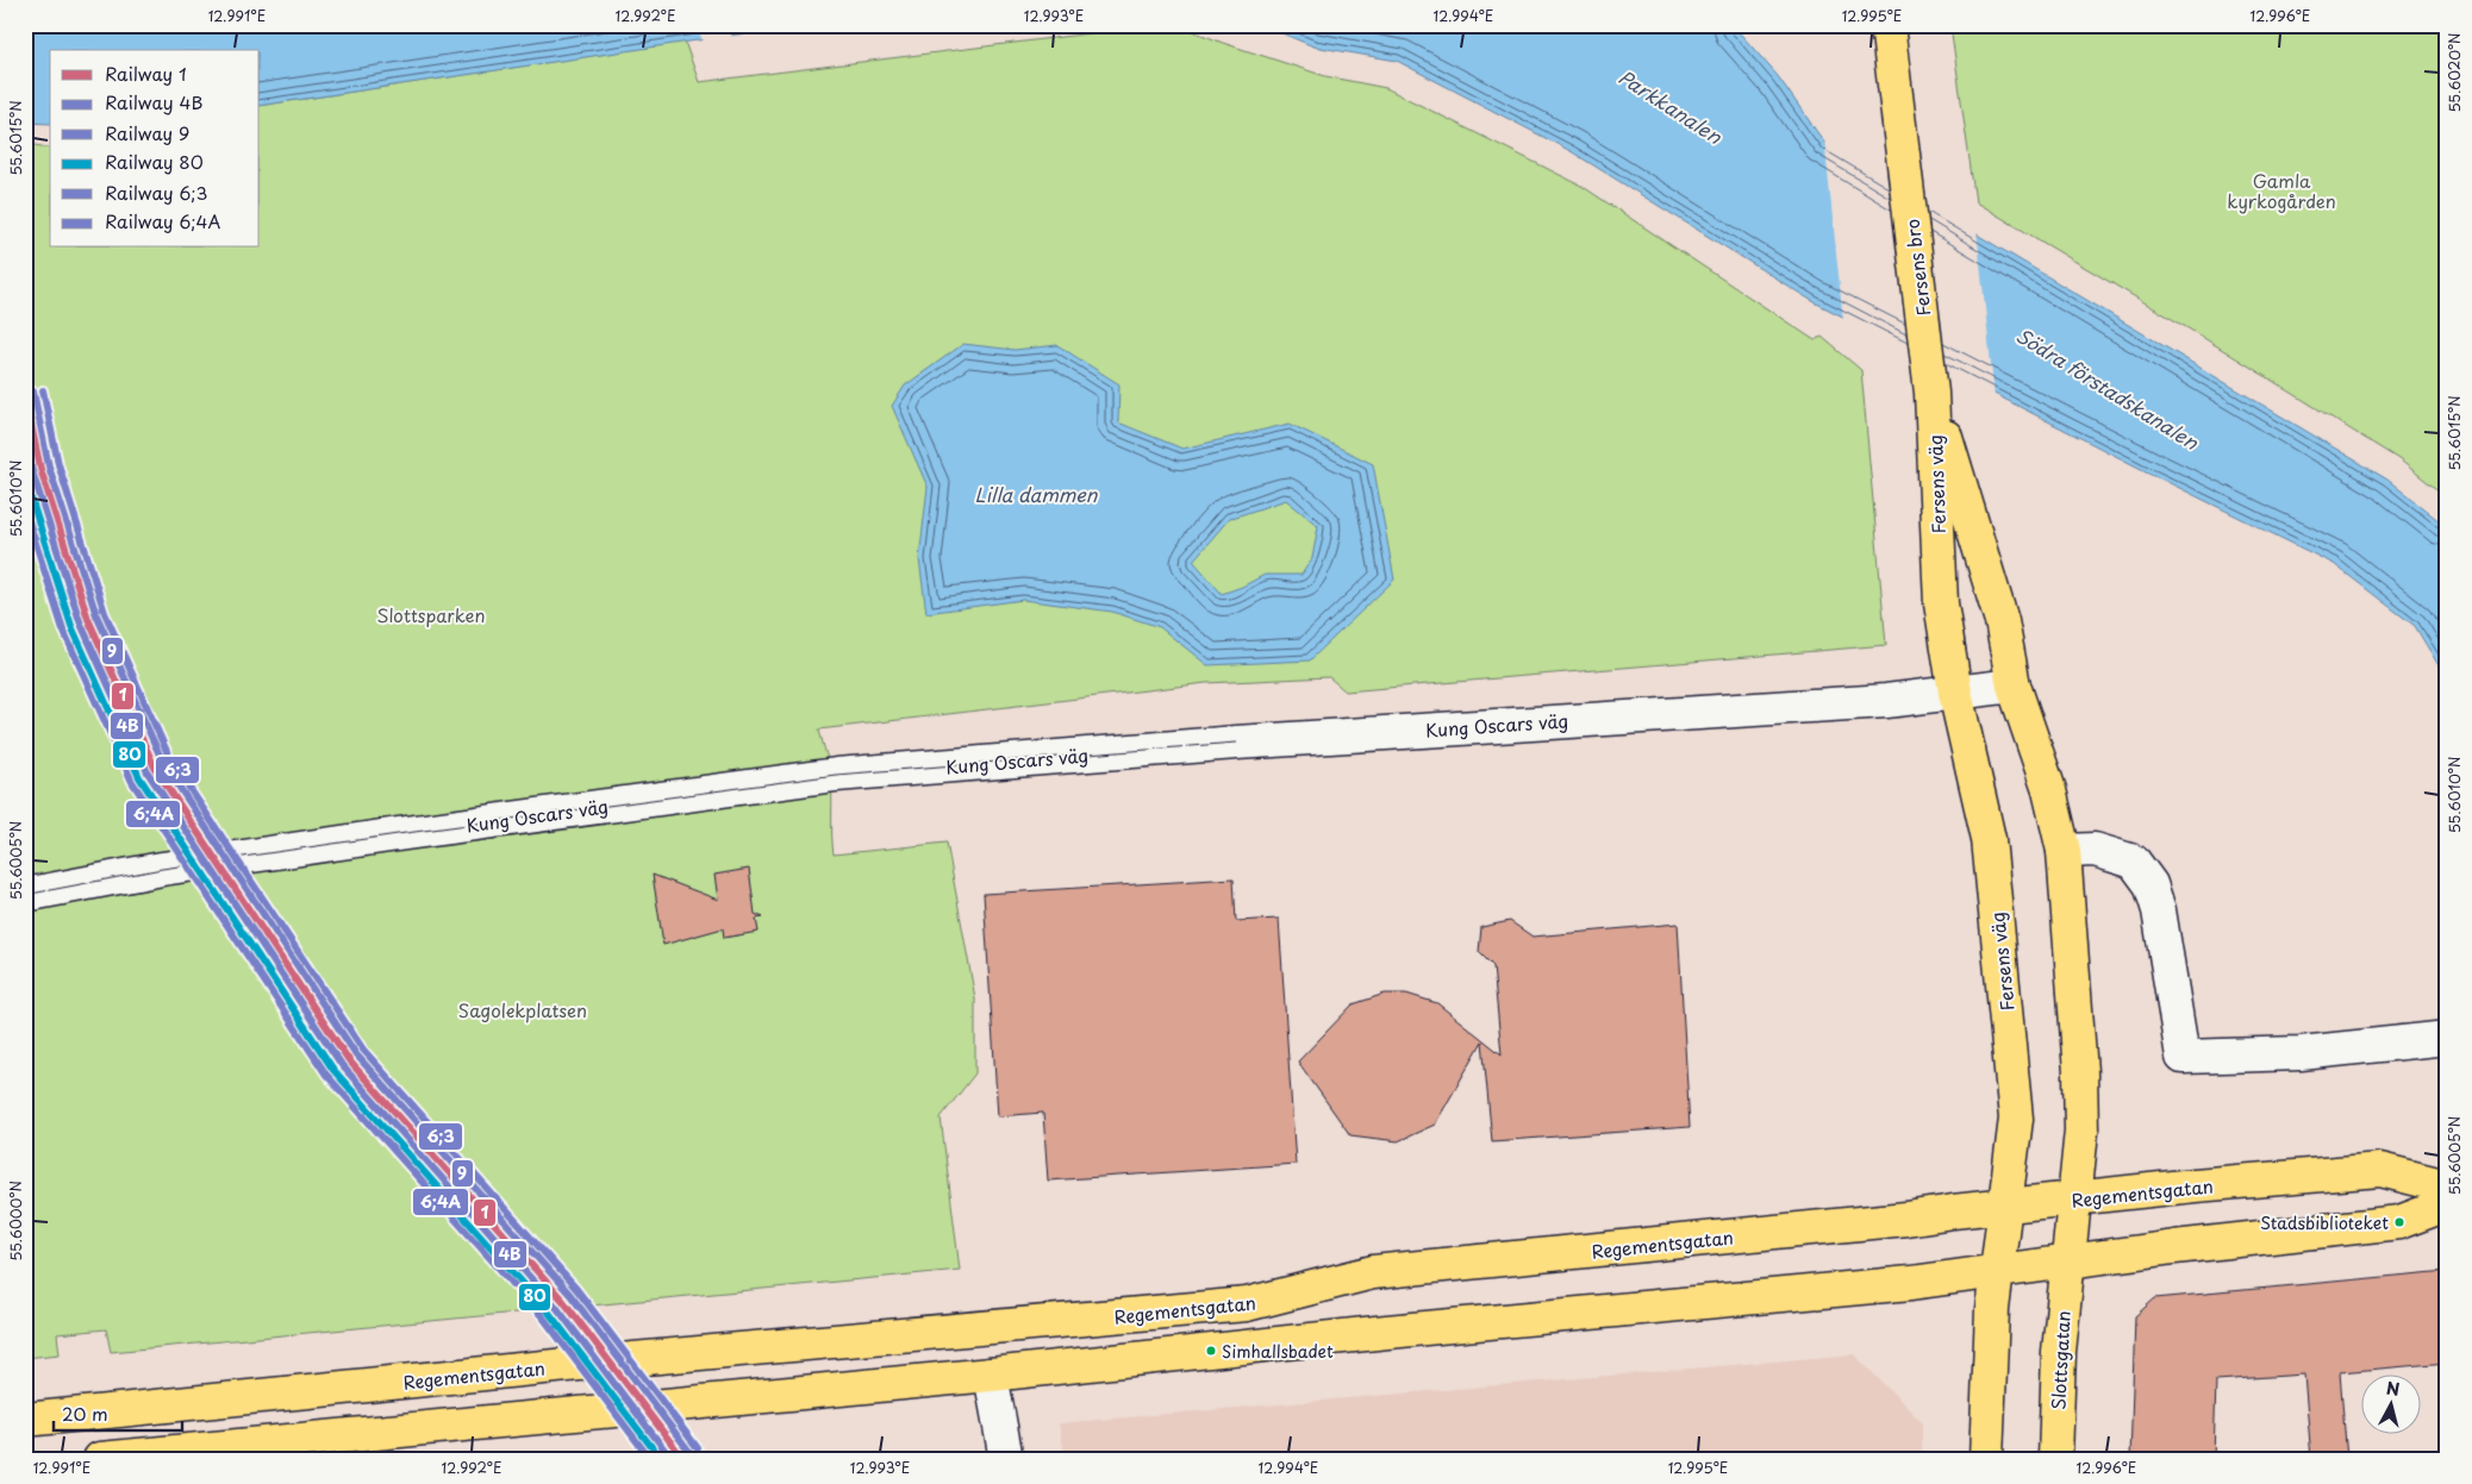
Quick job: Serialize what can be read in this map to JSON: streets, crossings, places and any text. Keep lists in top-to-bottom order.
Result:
{
  "streets": {
    "main road": [
      "Fersens bro",
      "Fersens väg",
      "Regementsgatan",
      "Slottsgatan"
    ],
    "street": ["Kung Oscars väg"]
  },
  "crossings": [
    ["Fersens bro", "Fersens väg"],
    ["Fersens väg", "Kung Oscars väg"],
    ["Fersens väg", "Regementsgatan"],
    ["Fersens väg", "Slottsgatan"]
  ],
  "water": ["Parkkanalen", "Södra förstadskanalen", "Lilla dammen"],
  "parks": ["Gamla kyrkogården", "Slottsparken", "Sagolekplatsen"],
  "places": ["Stadsbiblioteket", "Simhallsbadet"],
  "lines": [
    "rail line 6;3",
    "rail line 9",
    "rail line 1",
    "rail line 4B",
    "rail line 80",
    "rail line 6;4A"
  ],
  "legend": [
    "Railway 1",
    "Railway 4B",
    "Railway 9",
    "Railway 80",
    "Railway 6;3",
    "Railway 6;4A"
  ],
  "scale_bar": "20 m",
  "north": "top",
  "coordinates": [
    "12.991°E",
    "12.992°E",
    "12.993°E",
    "12.994°E",
    "12.995°E",
    "12.996°E",
    "55.6020°N",
    "55.6015°N",
    "55.6010°N",
    "55.6005°N",
    "55.6000°N"
  ]
}
